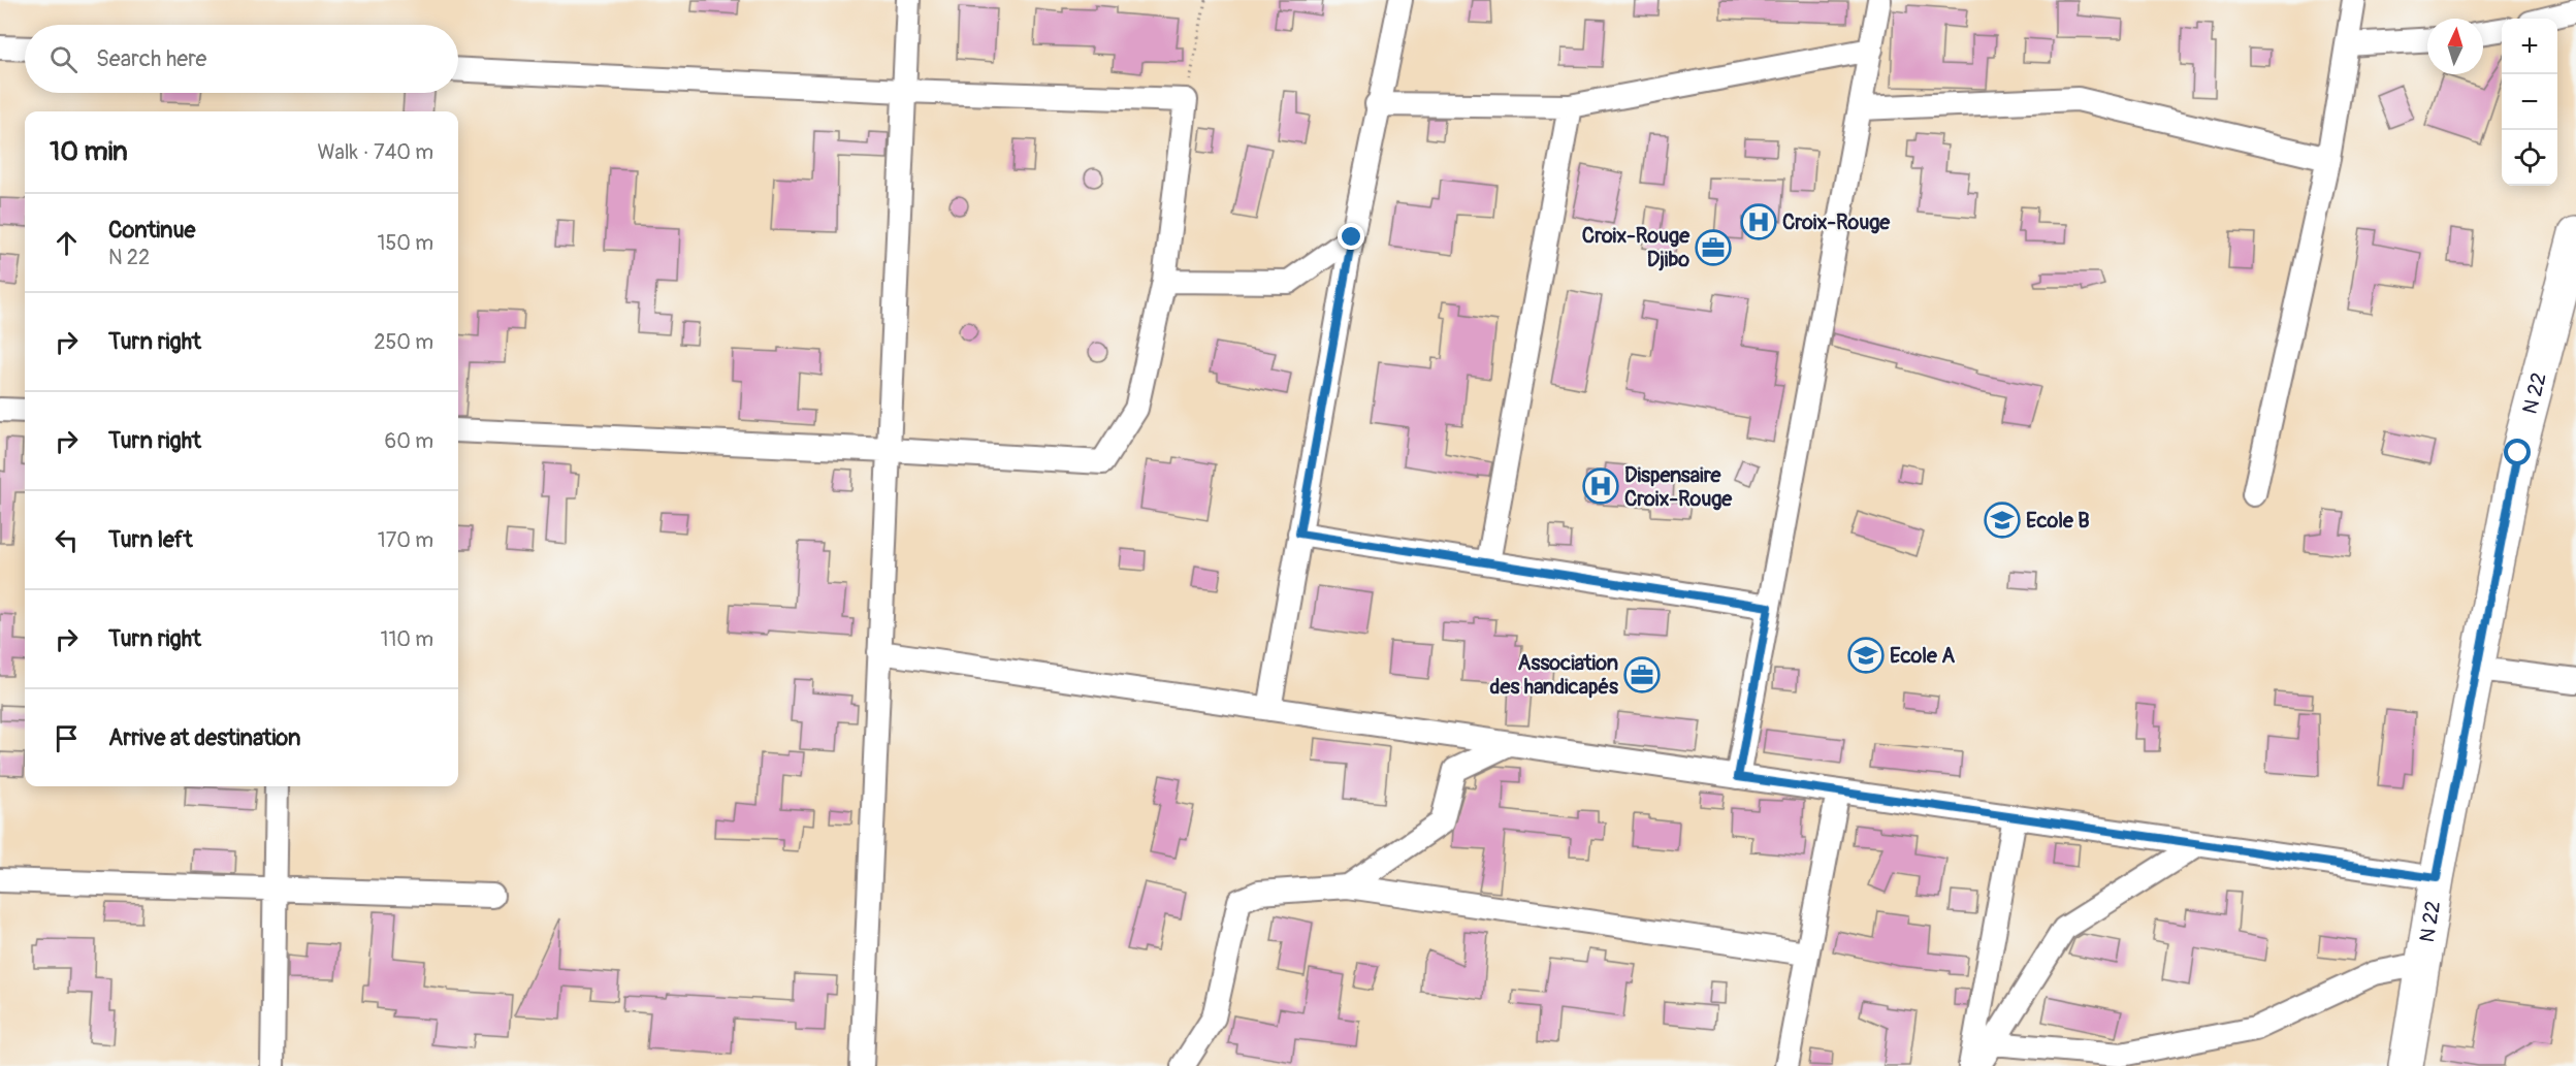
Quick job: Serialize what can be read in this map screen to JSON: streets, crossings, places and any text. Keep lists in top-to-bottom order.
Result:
{
  "streets": {
    "main road": ["N 22"]
  },
  "places": {
    "hospital": ["Croix-Rouge", "Dispensaire Croix-Rouge"],
    "office": ["Croix-Rouge Djibo", "Association des handicapés"],
    "school or university": ["Ecole B", "Ecole A"]
  },
  "north": "top",
  "page": {
    "map_buttons": ["+", "−"],
    "search": "Search here",
    "heading": ["10 min", "Walk · 740 m"],
    "list": [
      ["Continue", "N 22", "150 m"],
      ["Turn right", "250 m"],
      ["Turn right", "60 m"],
      ["Turn left", "170 m"],
      ["Turn right", "110 m"],
      "Arrive at destination"
    ]
  }
}
